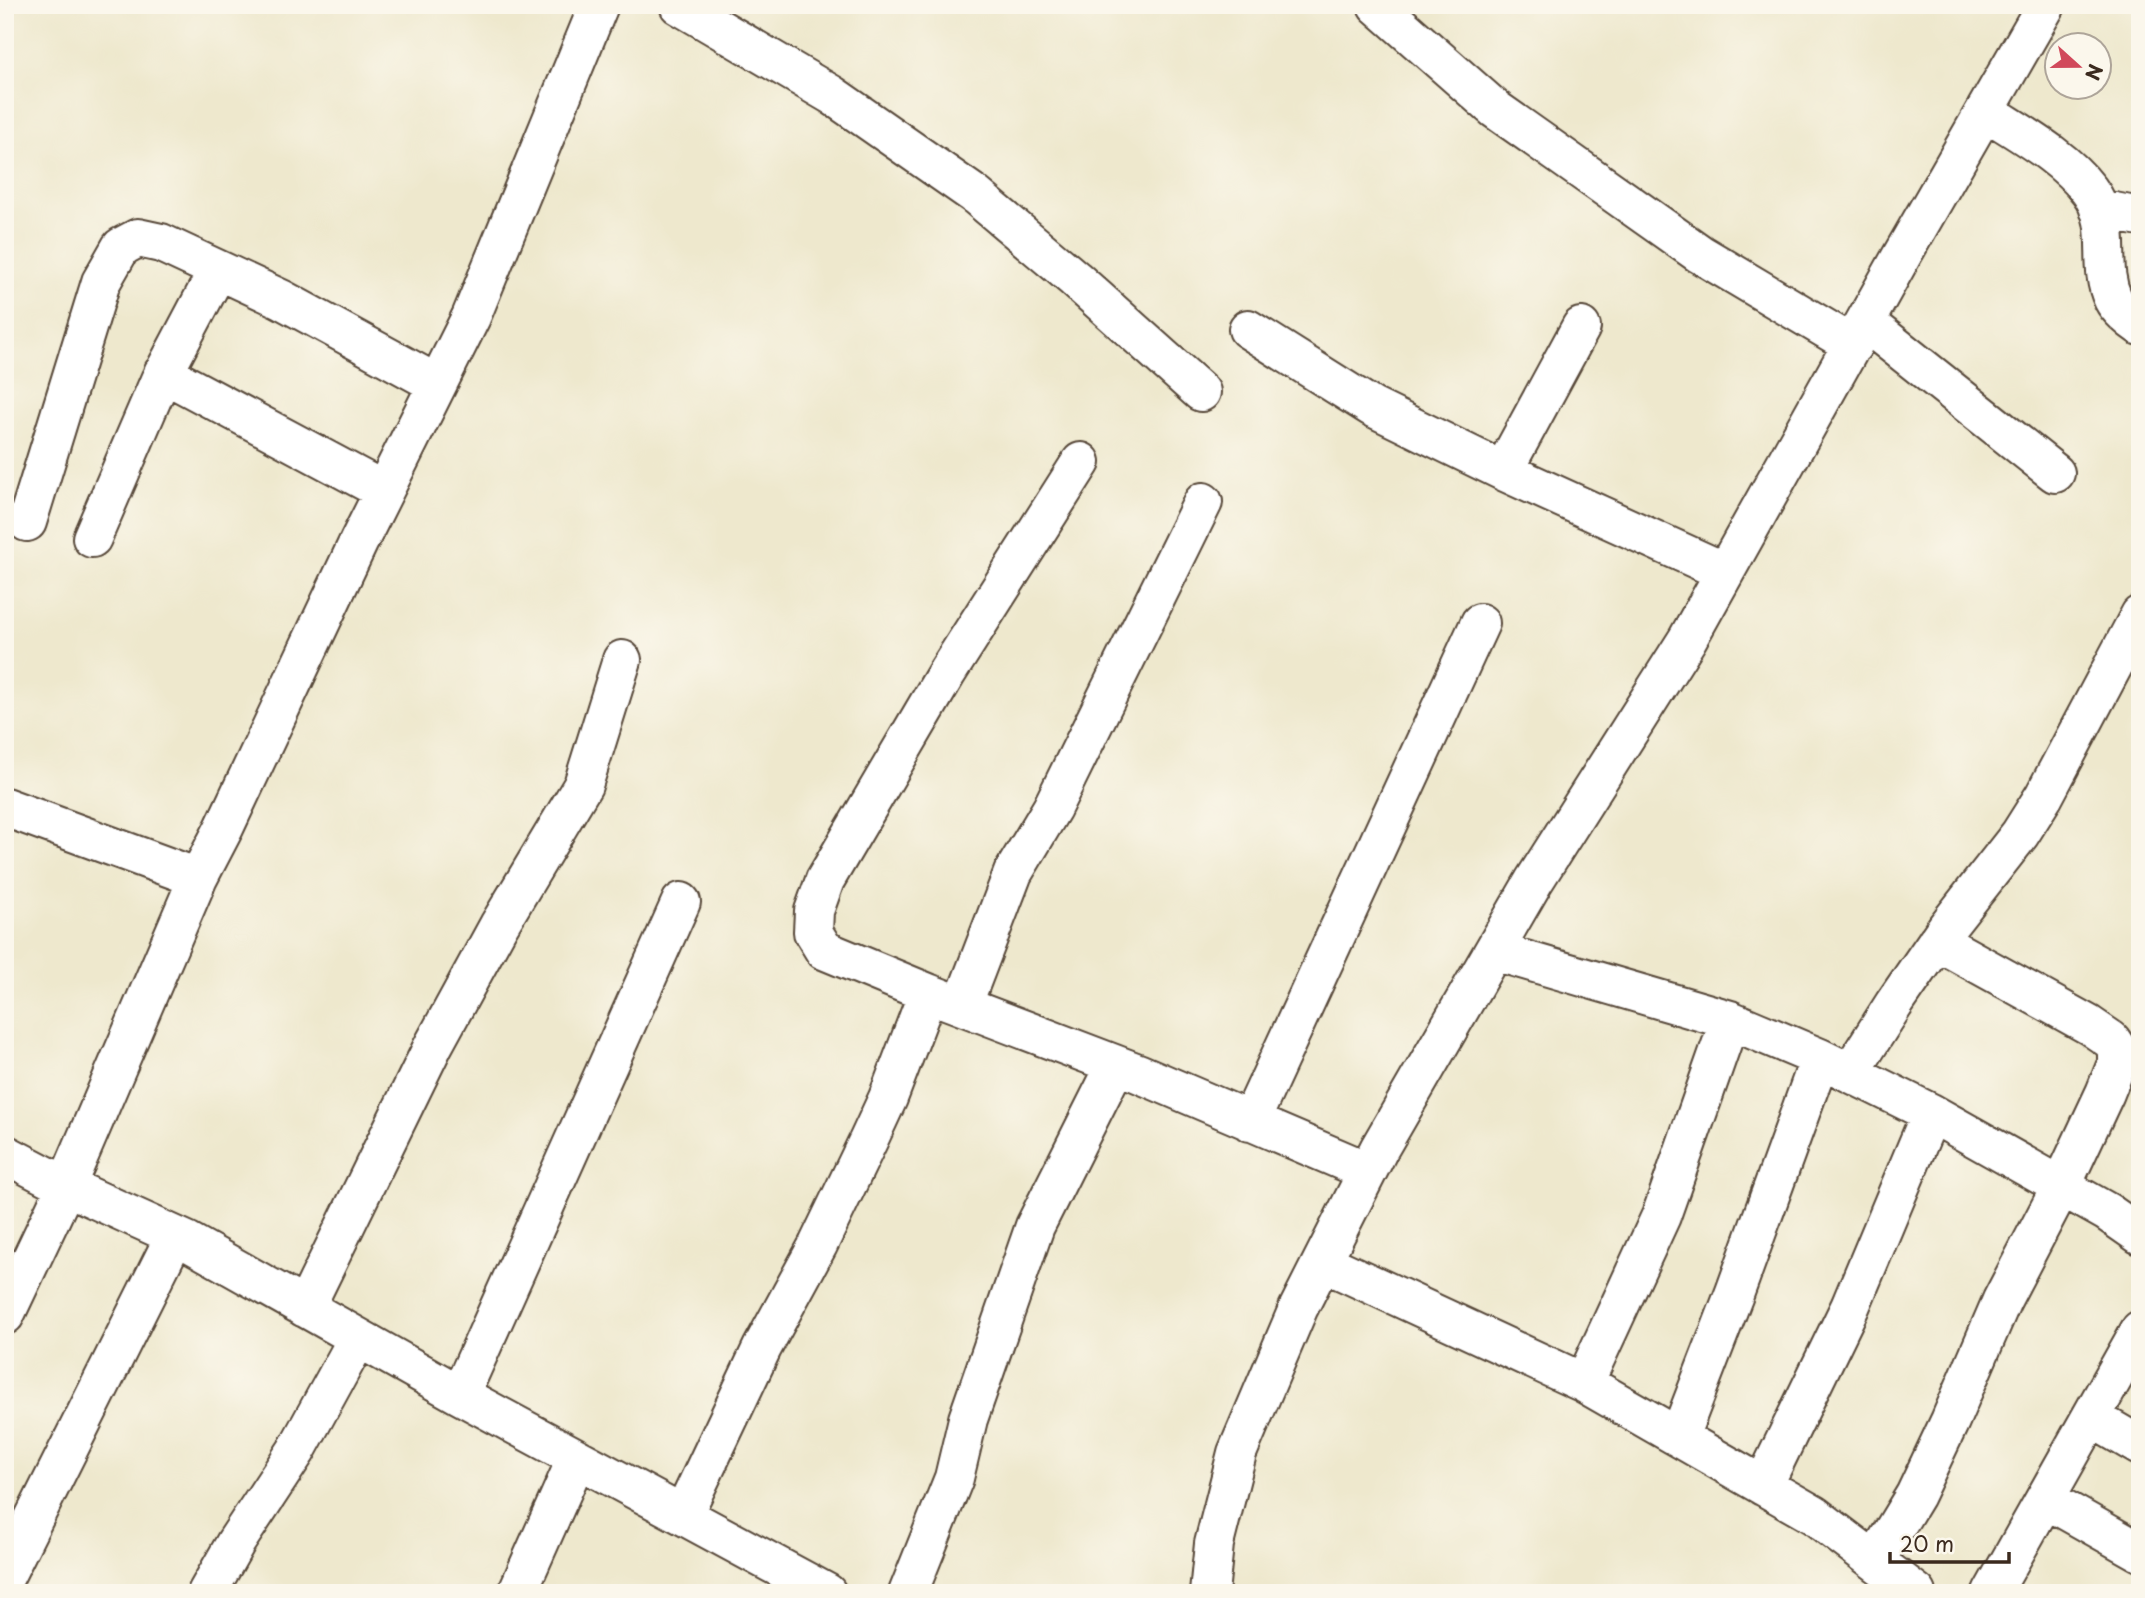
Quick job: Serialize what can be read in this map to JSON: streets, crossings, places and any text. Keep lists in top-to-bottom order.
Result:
{
  "scale_bar": "20 m",
  "north": "right"
}
